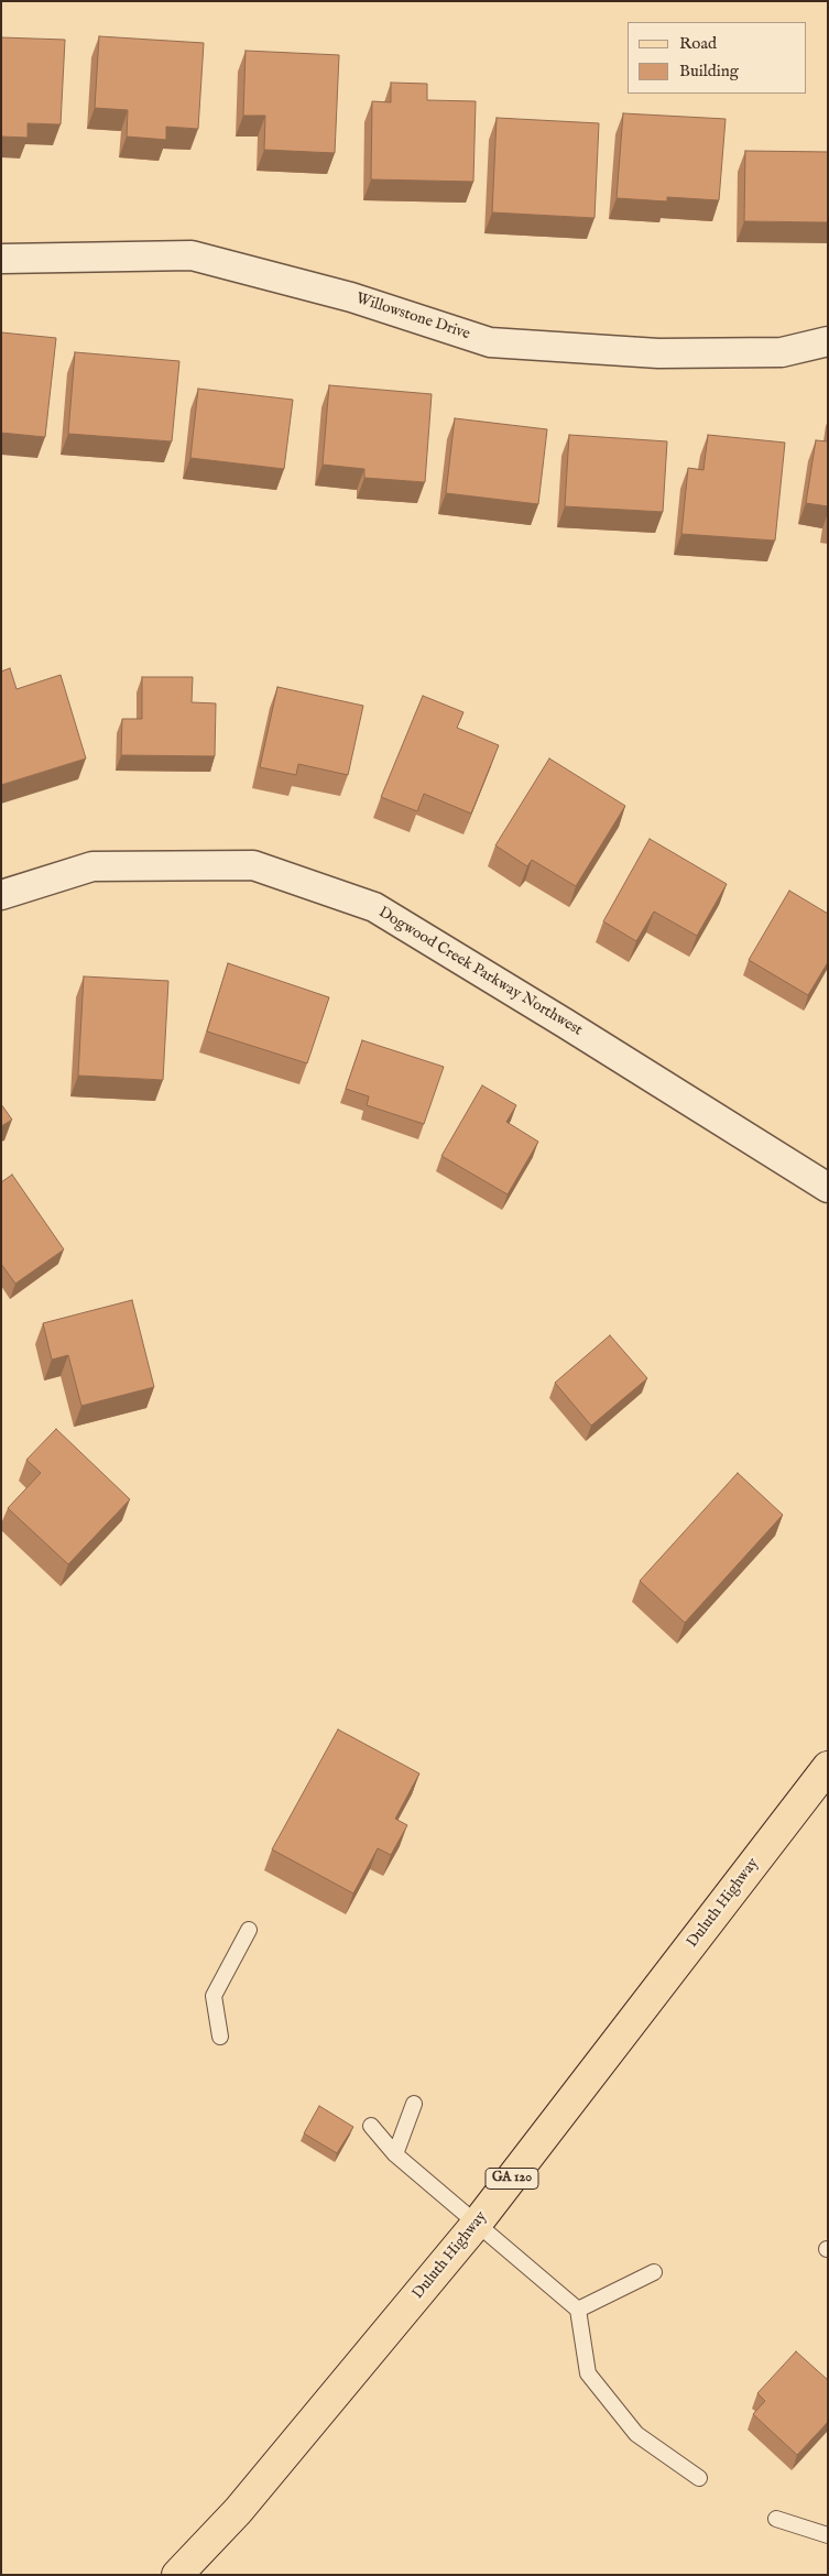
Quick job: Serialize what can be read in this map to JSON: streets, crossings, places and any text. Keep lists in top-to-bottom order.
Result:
{
  "streets": {
    "main road": ["Duluth Highway", "GA 120"],
    "street": ["Willowstone Drive", "Dogwood Creek Parkway Northwest"]
  },
  "legend": ["Road", "Building"]
}
